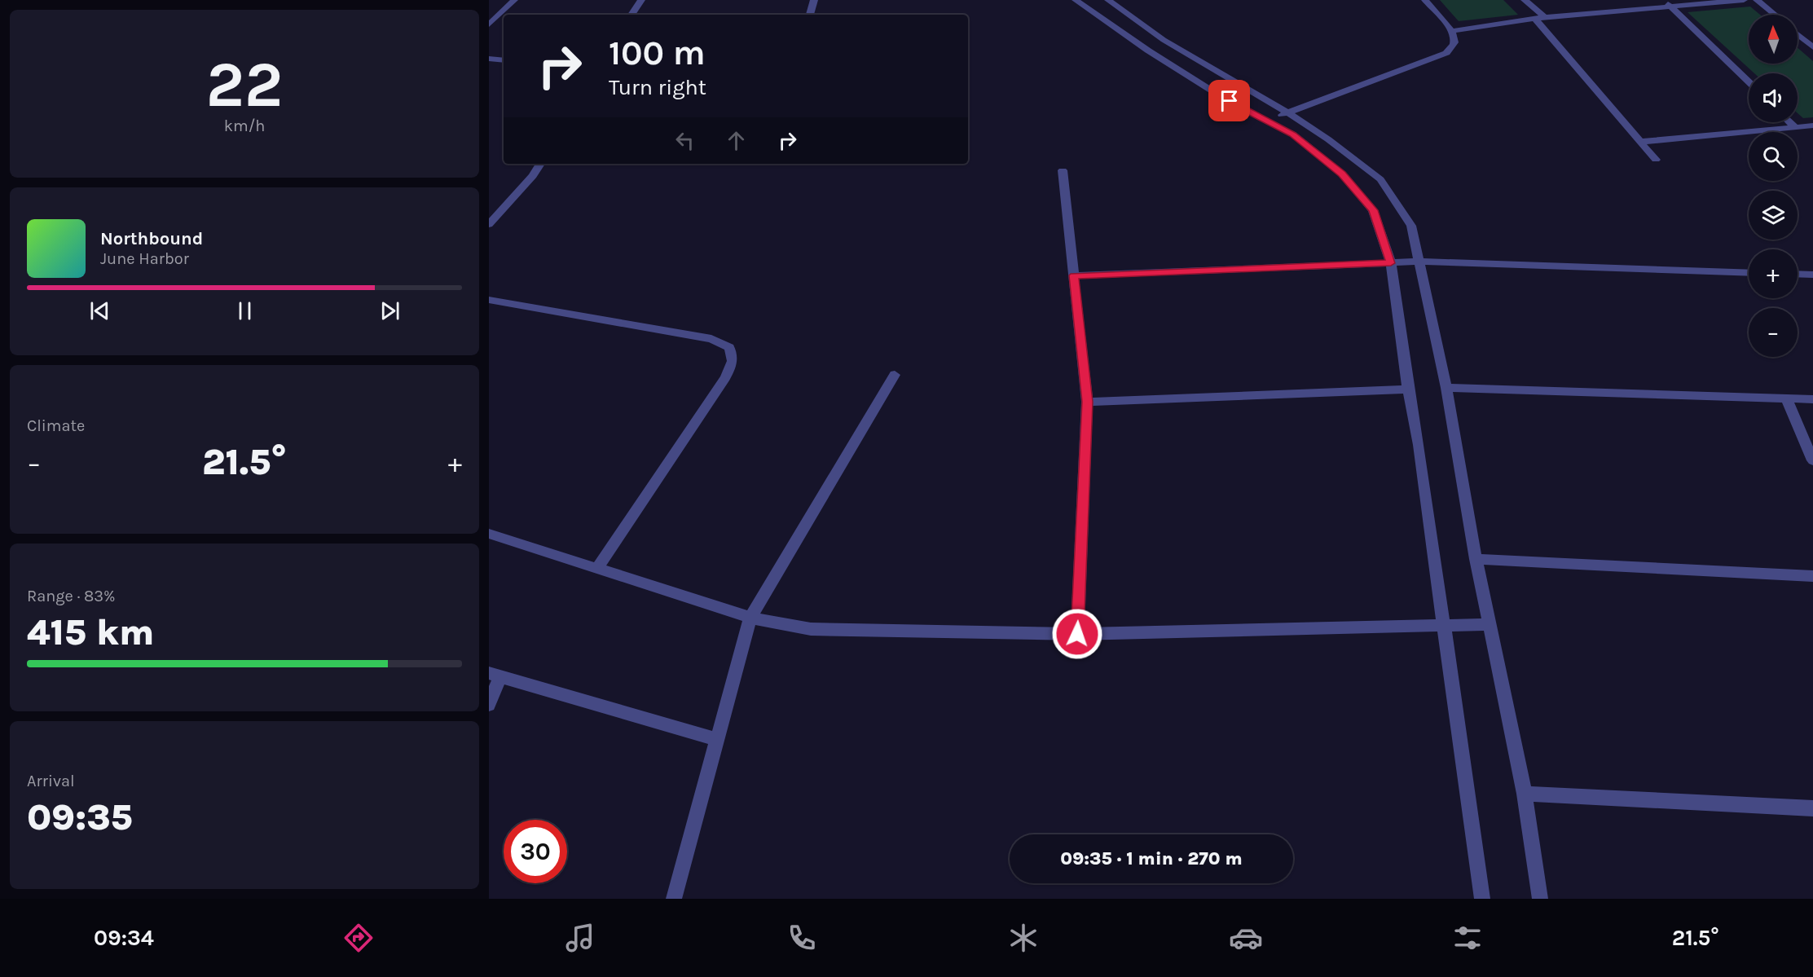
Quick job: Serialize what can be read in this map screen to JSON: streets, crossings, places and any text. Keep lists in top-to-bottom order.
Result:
{
  "north": "top",
  "page": {
    "tile": [
      ["22", "km/h"],
      "Climate",
      ["Range · 83%", "415 km"],
      ["Arrival", "09:35"]
    ],
    "map_buttons": ["+", "−"],
    "turn": ["100 m", "Turn right"],
    "song": ["Northbound", "June Harbor"],
    "heat": ["−", "21.5°", "+"],
    "limit": "30",
    "trip": "09:35 · 1 min · 270 m",
    "tabs": ["09:34", "21.5°"]
  }
}
